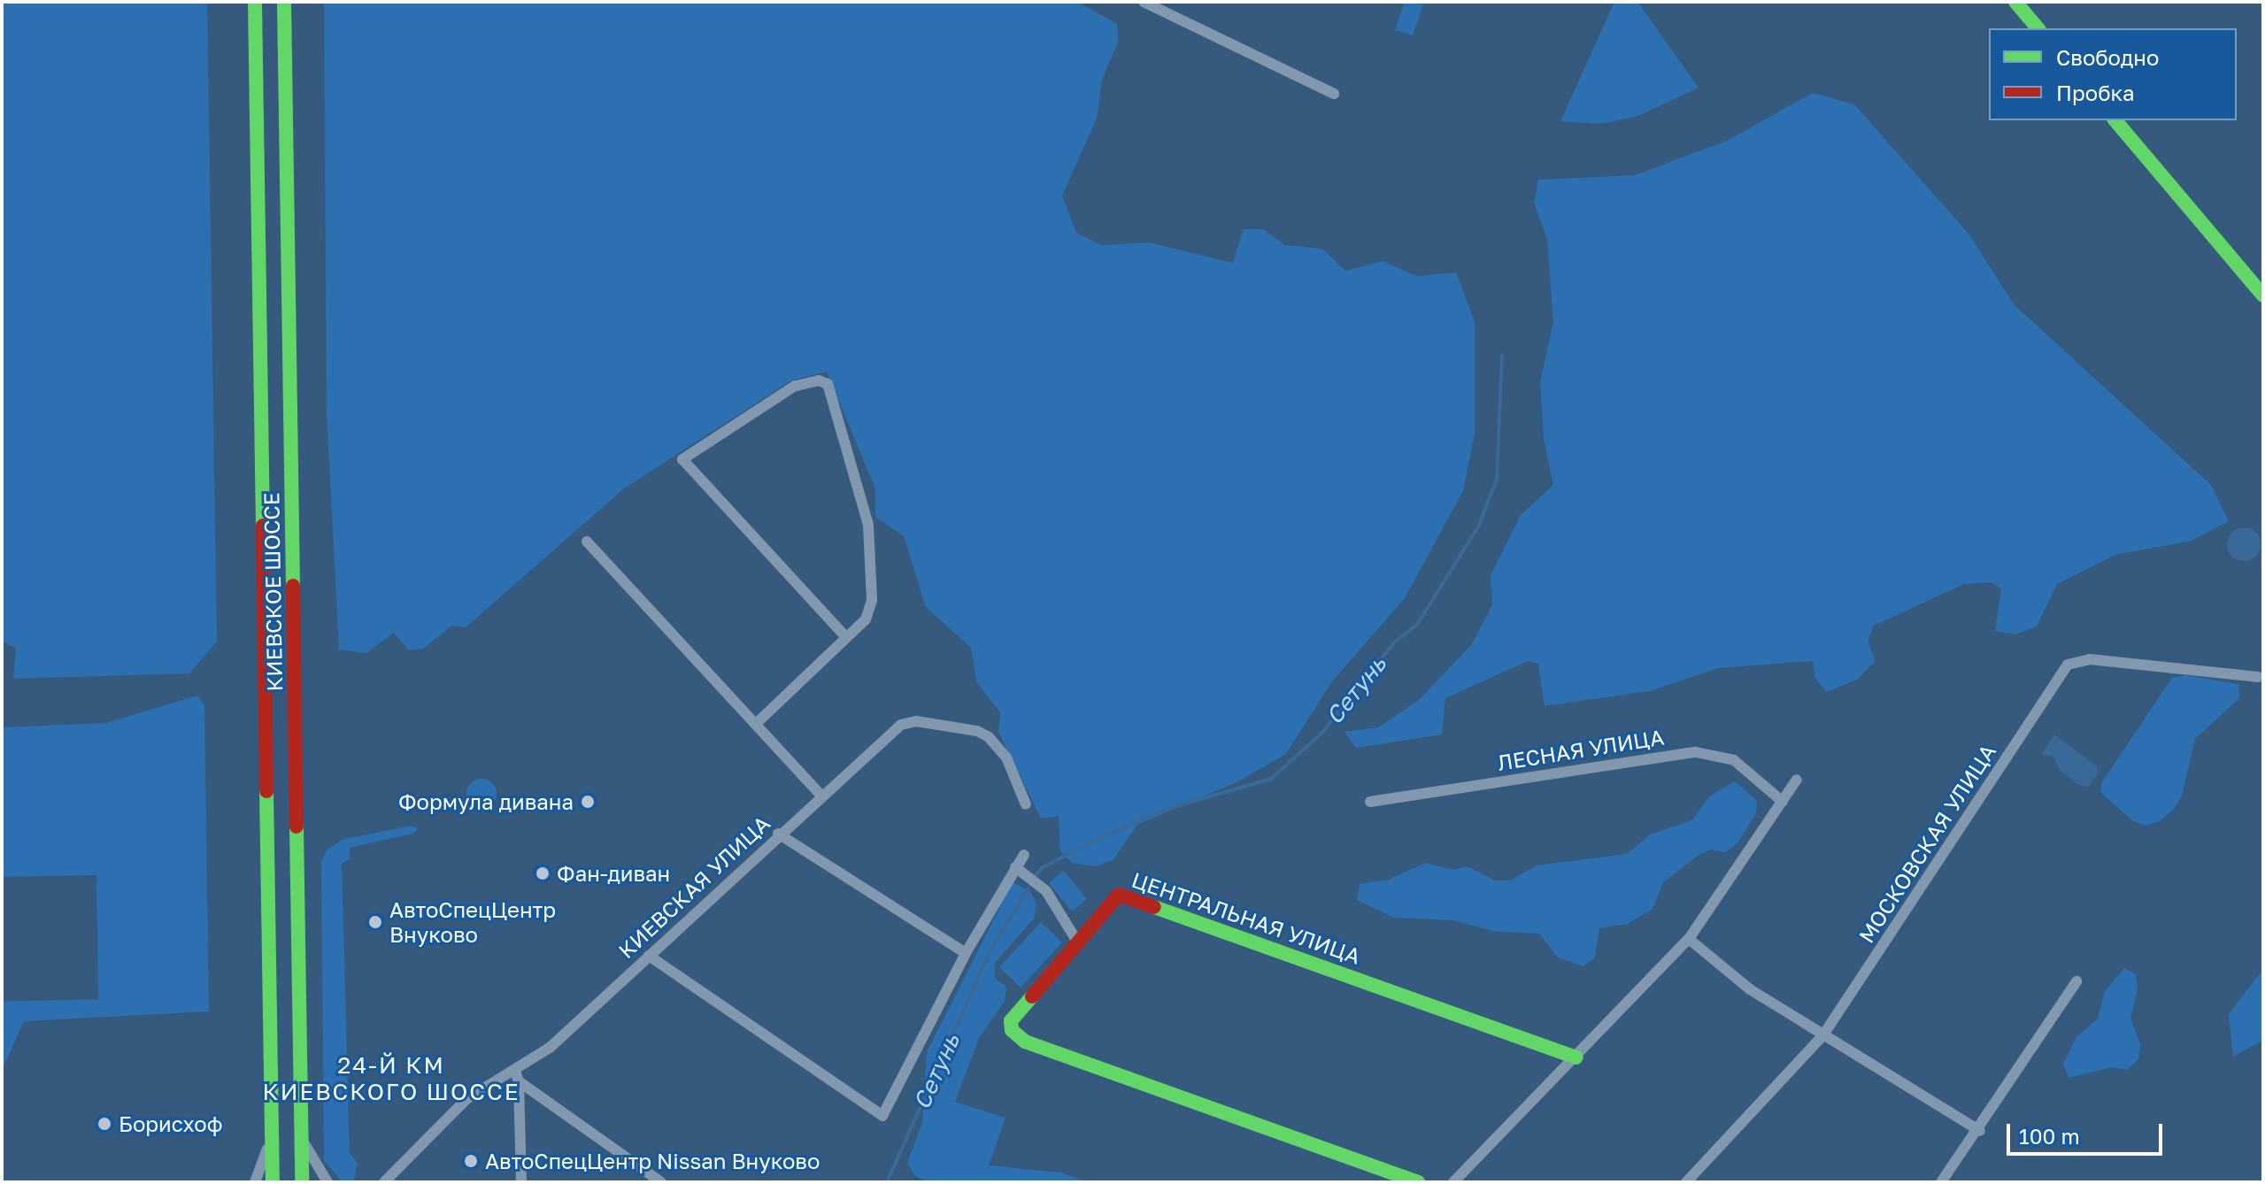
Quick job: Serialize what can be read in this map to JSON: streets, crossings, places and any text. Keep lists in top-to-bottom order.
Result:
{
  "streets": {
    "main road": ["КИЕВСКОЕ ШОССЕ", "ЦЕНТРАЛЬНАЯ УЛИЦА"],
    "street": ["ЛЕСНАЯ УЛИЦА", "МОСКОВСКАЯ УЛИЦА", "КИЕВСКАЯ УЛИЦА"]
  },
  "districts": ["24-Й КМ КИЕВСКОГО ШОССЕ"],
  "water": ["Сетунь"],
  "places": [
    "Формула дивана",
    "Фан-диван",
    "АвтоСпецЦентр Внуково",
    "Борисхоф",
    "АвтоСпецЦентр Nissan Внуково"
  ],
  "legend": ["Свободно", "Пробка"],
  "scale_bar": "100 m"
}
